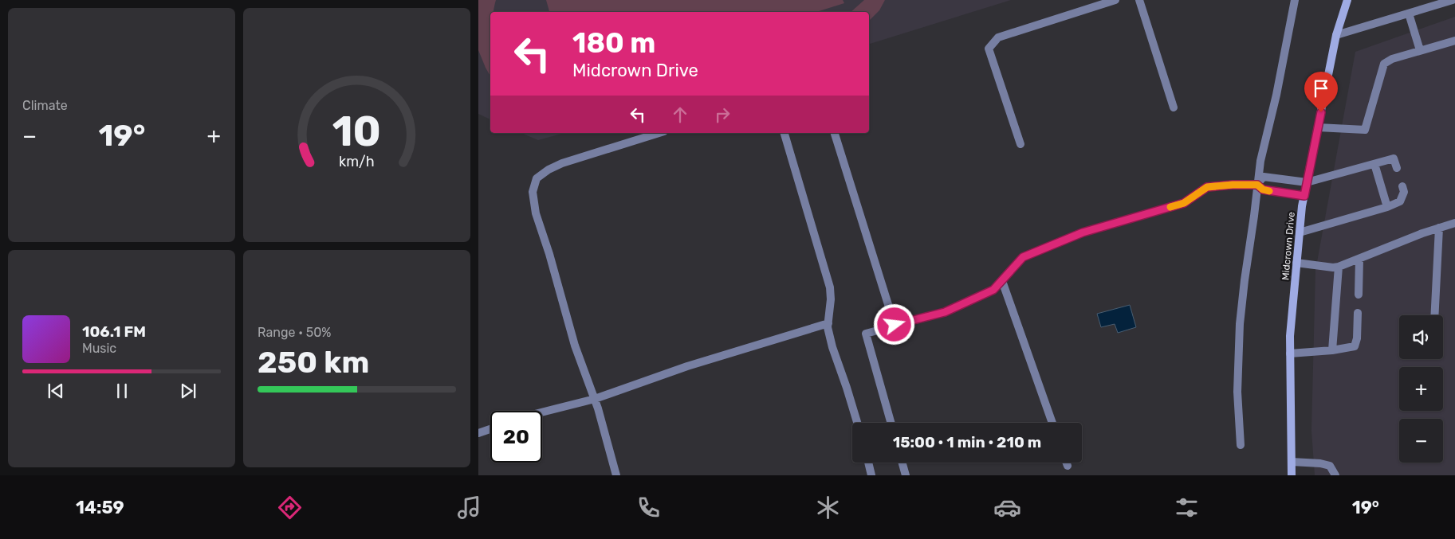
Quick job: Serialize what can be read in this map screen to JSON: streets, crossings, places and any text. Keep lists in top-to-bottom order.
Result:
{
  "streets": {
    "street": ["Midcrown Drive"]
  },
  "page": {
    "tile": [
      "Climate",
      ["Range · 50%", "250 km"]
    ],
    "turn": ["180 m", "Midcrown Drive"],
    "heat": ["−", "19°", "+"],
    "song": ["106.1 FM", "Music"],
    "map_buttons": ["+", "−"],
    "limit": "20",
    "trip": "15:00 · 1 min · 210 m",
    "tabs": ["14:59", "19°"],
    "gauge": ["10", "km/h"]
  }
}
